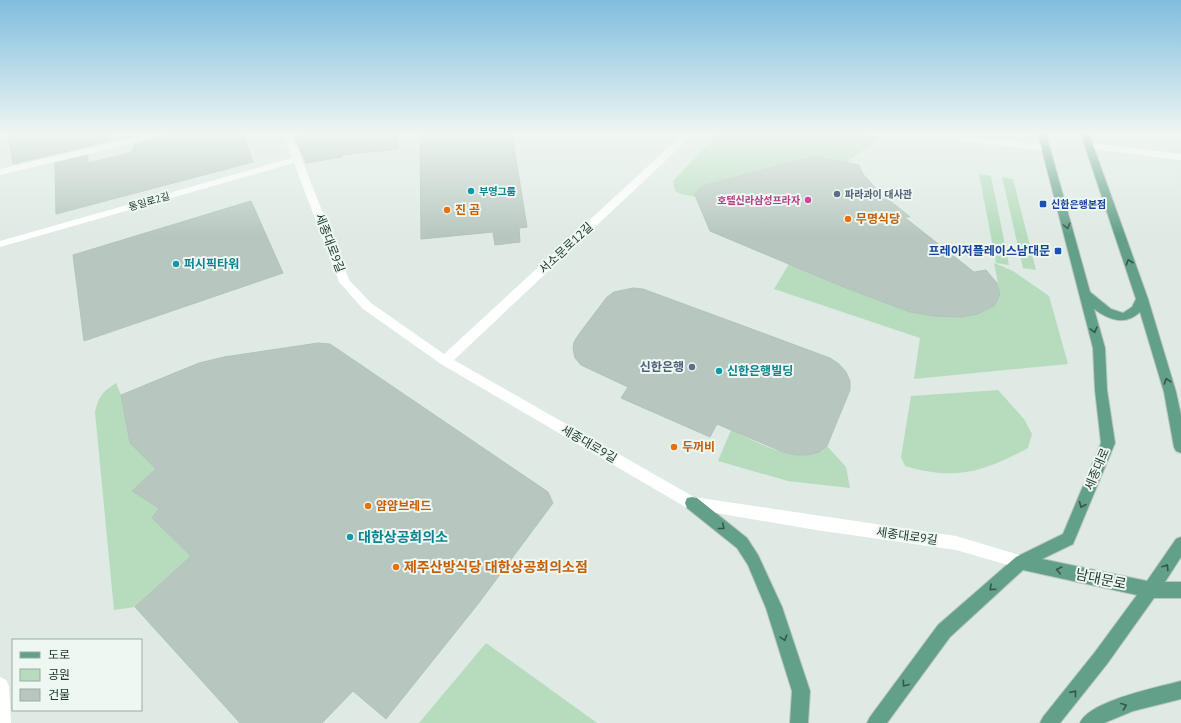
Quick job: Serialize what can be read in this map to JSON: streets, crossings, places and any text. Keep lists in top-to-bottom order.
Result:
{
  "streets": {
    "main road": ["세종대로", "남대문로"],
    "street": ["통일로2길", "세종대로9길", "서소문로12길"]
  },
  "crossings": [
    ["세종대로9길", "서소문로12길"],
    ["세종대로9길", "세종대로"],
    ["세종대로9길", "남대문로"],
    ["세종대로", "남대문로"]
  ],
  "one_way": ["세종대로", "남대문로"],
  "places": {
    "other": [
      "부영그룹",
      "파라과이 대사관",
      "호텔신라삼성프라자",
      "진 곰",
      "무명식당",
      "퍼시픽타워",
      "신한은행",
      "신한은행빌딩",
      "두꺼비",
      "얌얌브레드",
      "대한상공회의소",
      "제주산방식당 대한상공회의소점"
    ],
    "transit": ["신한은행본점", "프레이저플레이스남대문"]
  },
  "legend": ["도로", "공원", "건물"]
}
